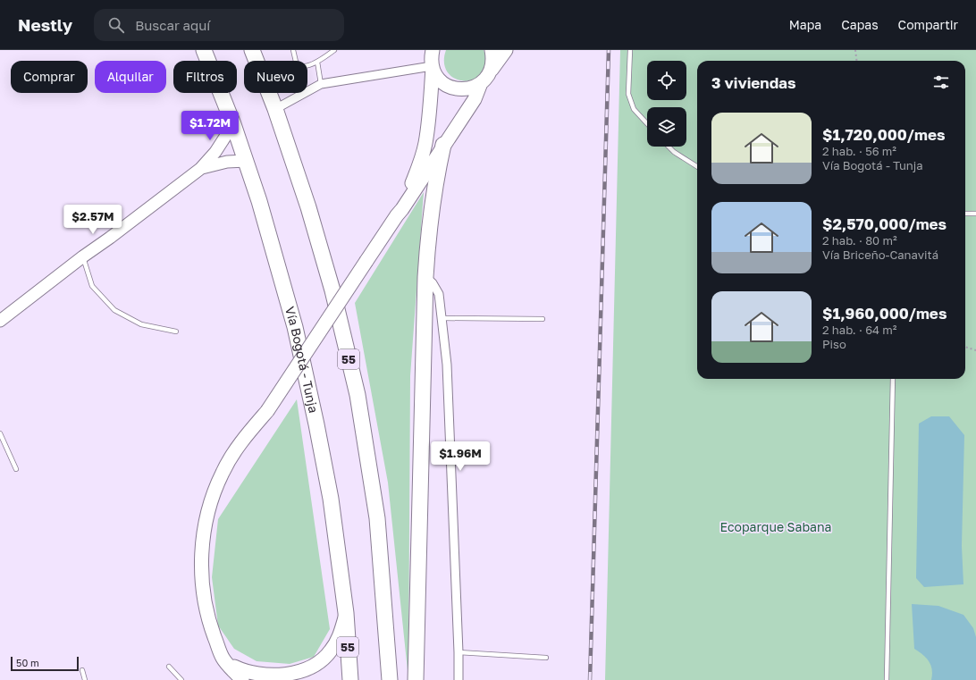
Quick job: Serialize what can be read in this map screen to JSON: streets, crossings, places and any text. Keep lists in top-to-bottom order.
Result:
{
  "streets": {
    "highway": ["Vía Bogotá - Tunja", "55"]
  },
  "parks": ["Ecoparque Sabana"],
  "scale_bar": "50 m",
  "page": {
    "header": "Nestly",
    "search": "Buscar aquí",
    "nav": ["Mapa", "Capas", "Compartir"],
    "chip": [
      "Comprar",
      "Alquilar",
      "Filtros",
      "Nuevo"
    ],
    "heading": "3 viviendas",
    "list": [
      {
        "name": "$1,720,000/mes",
        "note": "2 hab. · 56 m² · Vía Bogotá - Tunja"
      },
      {
        "name": "$2,570,000/mes",
        "note": "2 hab. · 80 m² · Vía Briceño-Canavitá"
      },
      {
        "name": "$1,960,000/mes",
        "note": "2 hab. · 64 m² · Piso"
      }
    ],
    "price": ["$1.72M", "$2.57M", "$1.96M"],
    "scale": "50 m"
  }
}
